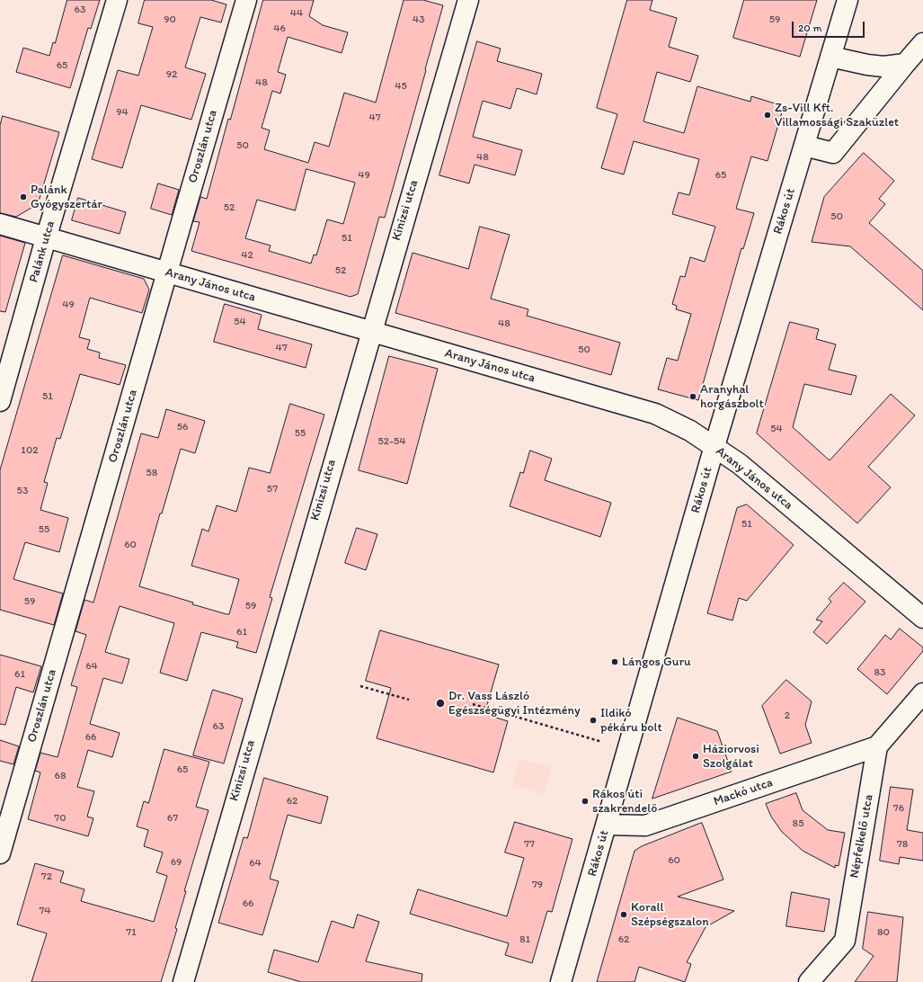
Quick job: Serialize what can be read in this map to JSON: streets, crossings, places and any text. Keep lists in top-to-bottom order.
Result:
{
  "streets": {
    "street": [
      "Oroszlán utca",
      "Kinizsi utca",
      "Rákos út",
      "Palánk utca",
      "Arany János utca",
      "Mackó utca",
      "Népfelkelő utca"
    ]
  },
  "crossings": [
    ["Oroszlán utca", "Arany János utca"],
    ["Kinizsi utca", "Arany János utca"],
    ["Rákos út", "Arany János utca"],
    ["Rákos út", "Mackó utca"],
    ["Palánk utca", "Arany János utca"],
    ["Mackó utca", "Népfelkelő utca"]
  ],
  "places": [
    "Zs-Vill Kft. Villamossági Szaküzlet",
    "Palánk Gyógyszertár",
    "Aranyhal horgászbolt",
    "Lángos Guru",
    "Dr. Vass László Egészségügyi Intézmény",
    "Ildikó pékáru bolt",
    "Háziorvosi Szolgálat",
    "Rákos úti szakrendelő",
    "Korall Szépségszalon"
  ],
  "house_numbers": [
    "63",
    "44",
    "90",
    "43",
    "59",
    "46",
    "65",
    "92",
    "48",
    "45",
    "94",
    "47",
    "50",
    "48",
    "49",
    "65",
    "52",
    "50",
    "51",
    "42",
    "52",
    "49",
    "54",
    "48",
    "47",
    "50",
    "51",
    "56",
    "54",
    "55",
    "52-54",
    "102",
    "58",
    "57",
    "53",
    "51",
    "55",
    "60",
    "59",
    "59",
    "61",
    "64",
    "83",
    "61",
    "2",
    "63",
    "66",
    "65",
    "68",
    "62",
    "76",
    "70",
    "67",
    "85",
    "77",
    "78",
    "60",
    "69",
    "64",
    "72",
    "79",
    "66",
    "74",
    "71",
    "80",
    "81",
    "62"
  ],
  "scale_bar": "20 m"
}
